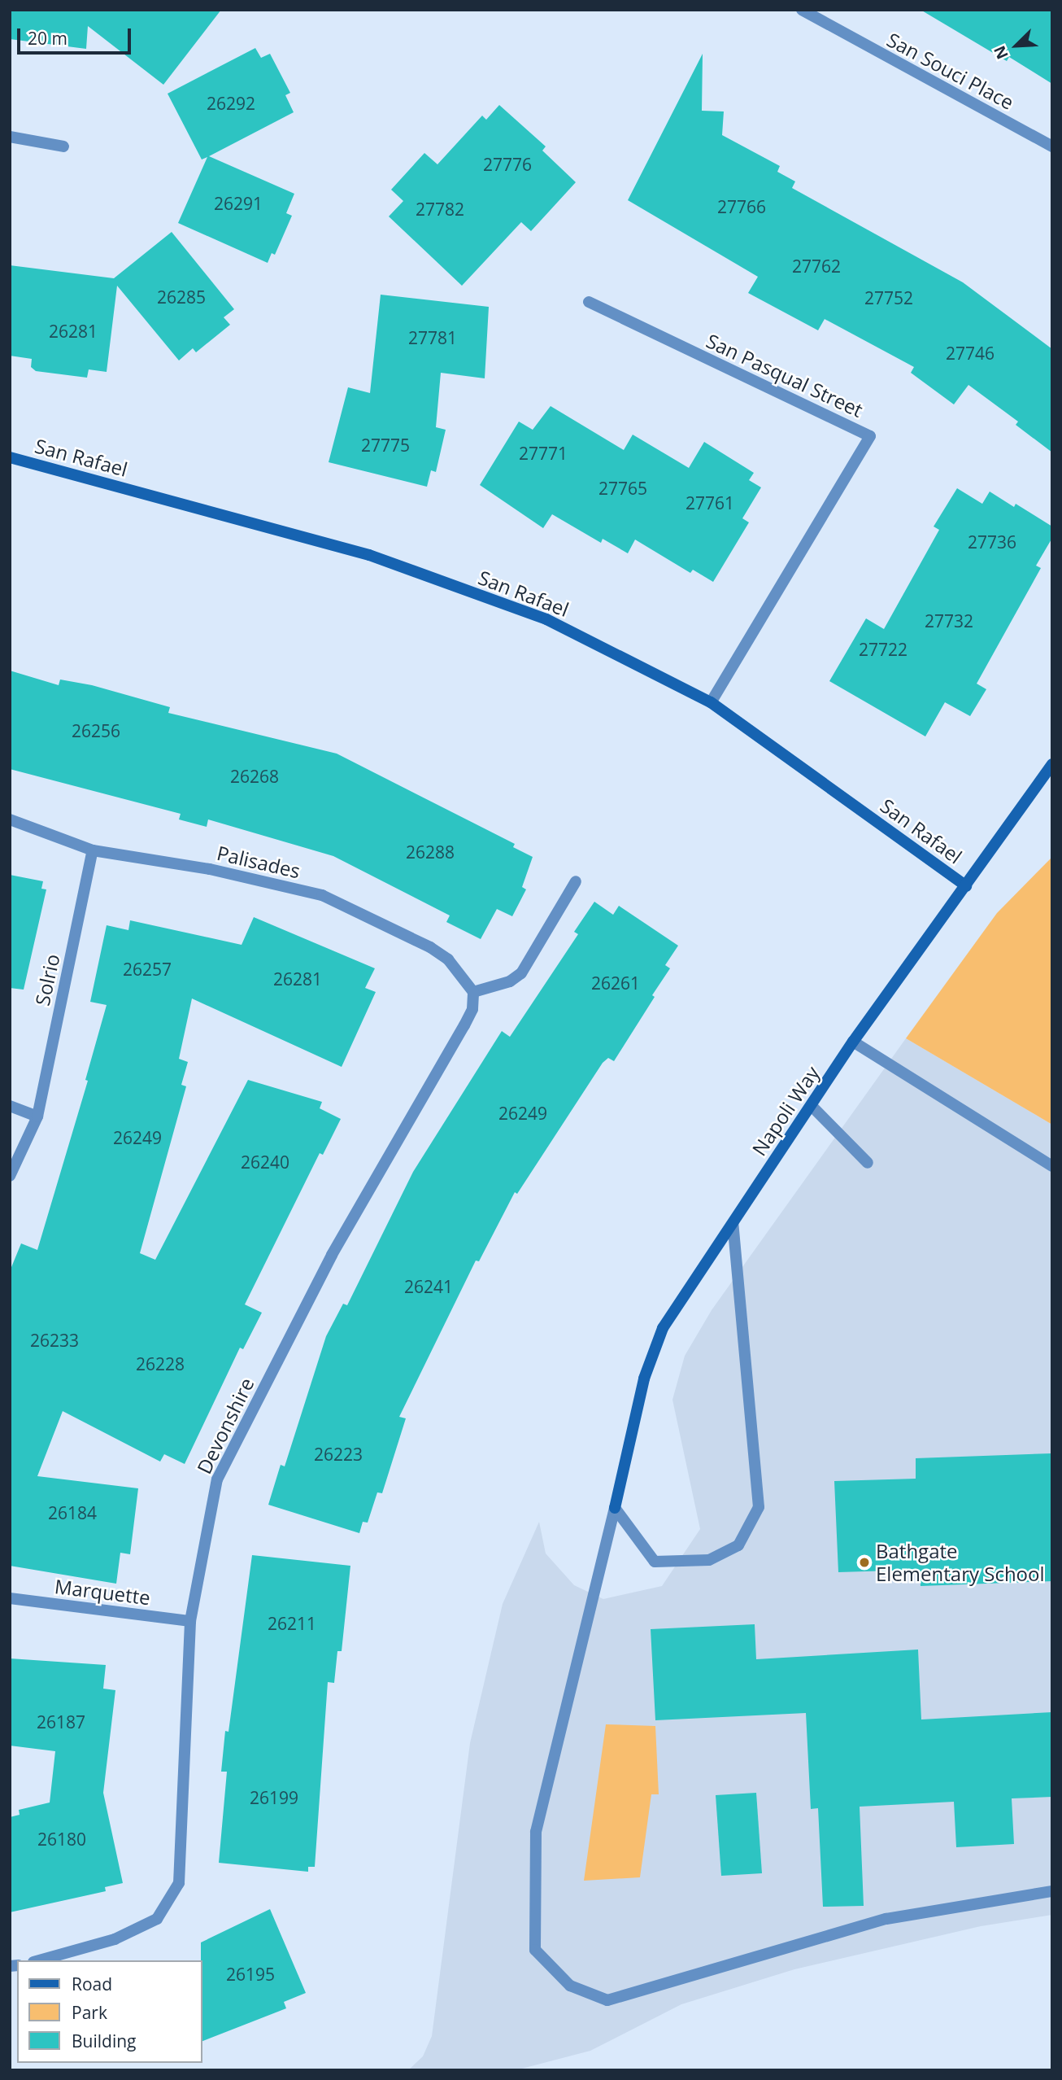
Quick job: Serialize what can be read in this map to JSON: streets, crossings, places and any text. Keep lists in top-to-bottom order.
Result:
{
  "streets": {
    "street": [
      "San Souci Place",
      "San Pasqual Street",
      "San Rafael",
      "Palisades",
      "Solrio",
      "Napoli Way",
      "Devonshire",
      "Marquette"
    ]
  },
  "crossings": [
    ["San Pasqual Street", "San Rafael"],
    ["San Rafael", "Napoli Way"],
    ["Palisades", "Solrio"],
    ["Palisades", "Devonshire"],
    ["Devonshire", "Marquette"]
  ],
  "places": ["Bathgate Elementary School"],
  "house_numbers": [
    "26292",
    "27776",
    "26291",
    "27766",
    "27782",
    "27762",
    "26285",
    "27752",
    "26281",
    "27781",
    "27746",
    "27775",
    "27771",
    "27765",
    "27761",
    "27736",
    "27732",
    "27722",
    "26256",
    "26268",
    "26288",
    "26257",
    "26281",
    "26261",
    "26249",
    "26249",
    "26240",
    "26241",
    "26233",
    "26228",
    "26223",
    "26184",
    "26211",
    "26187",
    "26199",
    "26180",
    "26195"
  ],
  "legend": ["Road", "Park", "Building"],
  "scale_bar": "20 m",
  "north": "bottom left"
}
